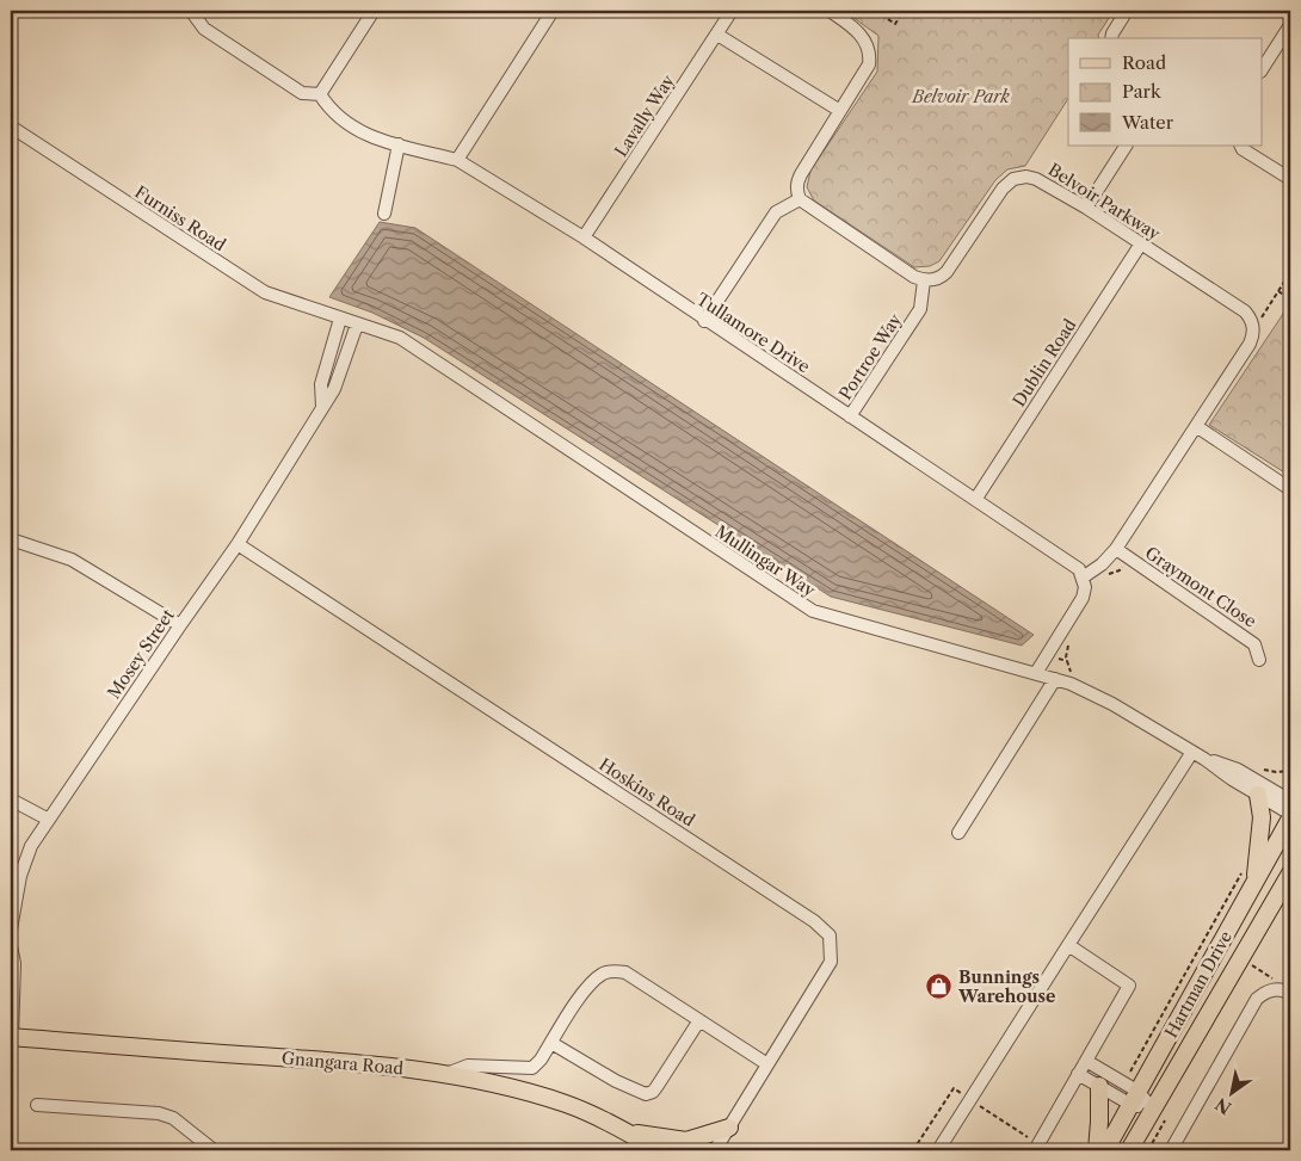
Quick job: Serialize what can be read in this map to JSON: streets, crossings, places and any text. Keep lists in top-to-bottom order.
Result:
{
  "streets": {
    "main road": ["Hartman Drive", "Gnangara Road"],
    "street": [
      "Lavally Way",
      "Belvoir Parkway",
      "Furniss Road",
      "Tullamore Drive",
      "Portroe Way",
      "Dublin Road",
      "Mullingar Way",
      "Graymont Close",
      "Mosey Street",
      "Hoskins Road"
    ]
  },
  "crossings": [
    ["Lavally Way", "Tullamore Drive"],
    ["Belvoir Parkway", "Tullamore Drive"],
    ["Belvoir Parkway", "Portroe Way"],
    ["Belvoir Parkway", "Dublin Road"],
    ["Belvoir Parkway", "Graymont Close"],
    ["Furniss Road", "Mullingar Way"],
    ["Furniss Road", "Mosey Street"],
    ["Tullamore Drive", "Portroe Way"],
    ["Tullamore Drive", "Dublin Road"],
    ["Mullingar Way", "Mosey Street"],
    ["Mosey Street", "Hoskins Road"]
  ],
  "parks": ["Belvoir Park"],
  "places": {
    "shop": ["Bunnings Warehouse"]
  },
  "legend": ["Road", "Park", "Water"],
  "north": "bottom left"
}
